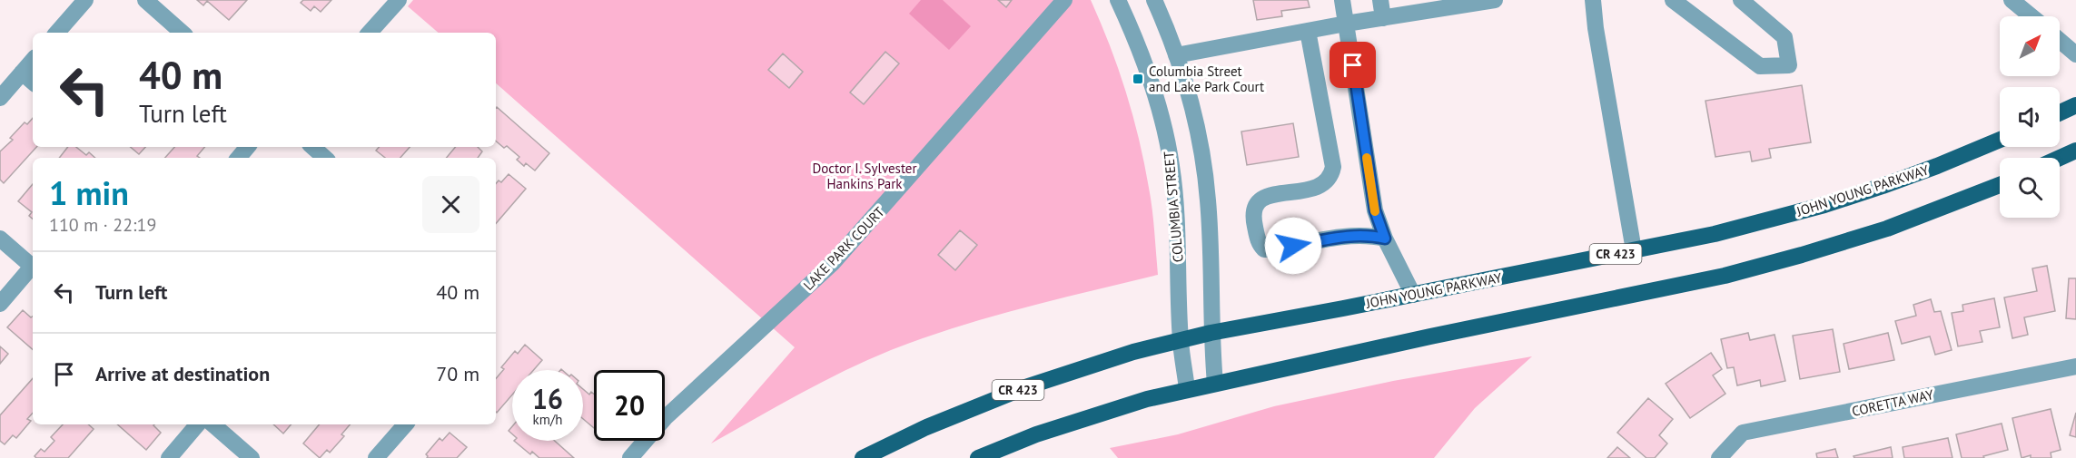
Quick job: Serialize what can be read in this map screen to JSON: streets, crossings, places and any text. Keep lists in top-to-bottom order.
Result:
{
  "streets": {
    "main road": ["JOHN YOUNG PARKWAY", "CR 423"],
    "street": ["COLUMBIA STREET", "LAKE PARK COURT", "CORETTA WAY"]
  },
  "crossings": [
    ["JOHN YOUNG PARKWAY", "COLUMBIA STREET"]
  ],
  "parks": ["Doctor I. Sylvester Hankins Park"],
  "places": {
    "transit": ["Columbia Street and Lake Park Court"]
  },
  "north": "top right",
  "page": {
    "turn": ["40 m", "Turn left"],
    "heading": ["1 min", "110 m · 22:19"],
    "list": [
      {
        "name": "Turn left",
        "value": "40 m"
      },
      {
        "name": "Arrive at destination",
        "value": "70 m"
      }
    ],
    "speed": "16 km/h",
    "limit": "20"
  }
}
